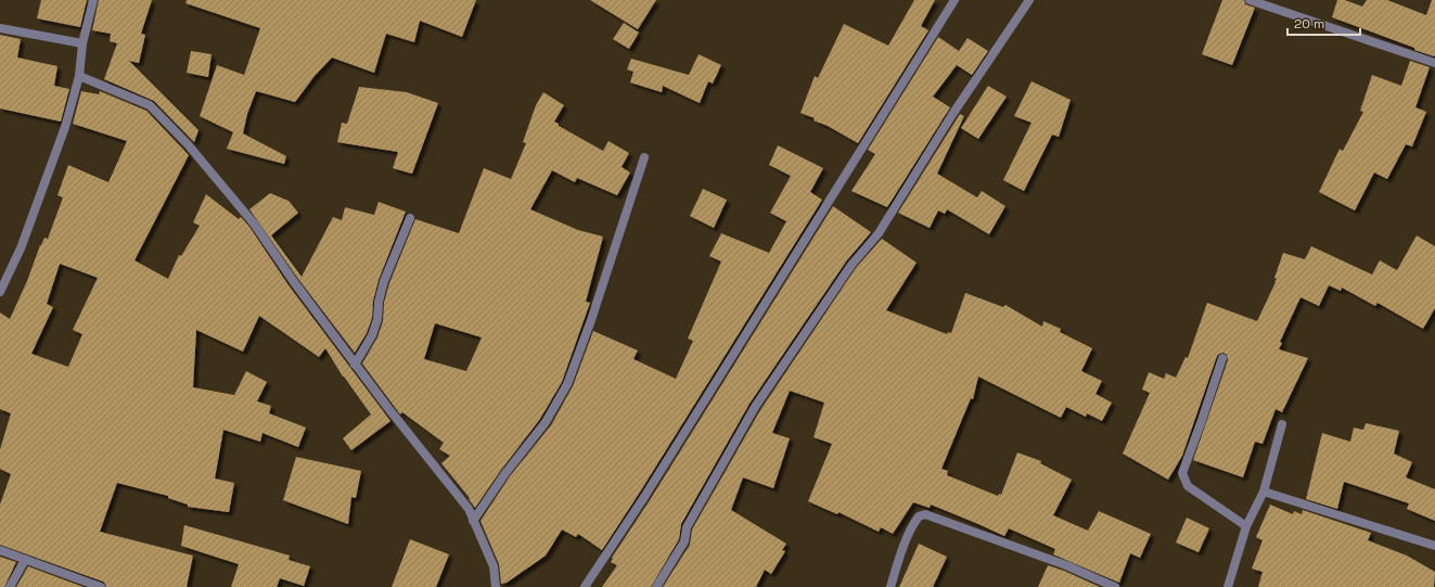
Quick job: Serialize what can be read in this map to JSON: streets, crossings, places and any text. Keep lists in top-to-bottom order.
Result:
{
  "scale_bar": "20 m"
}
